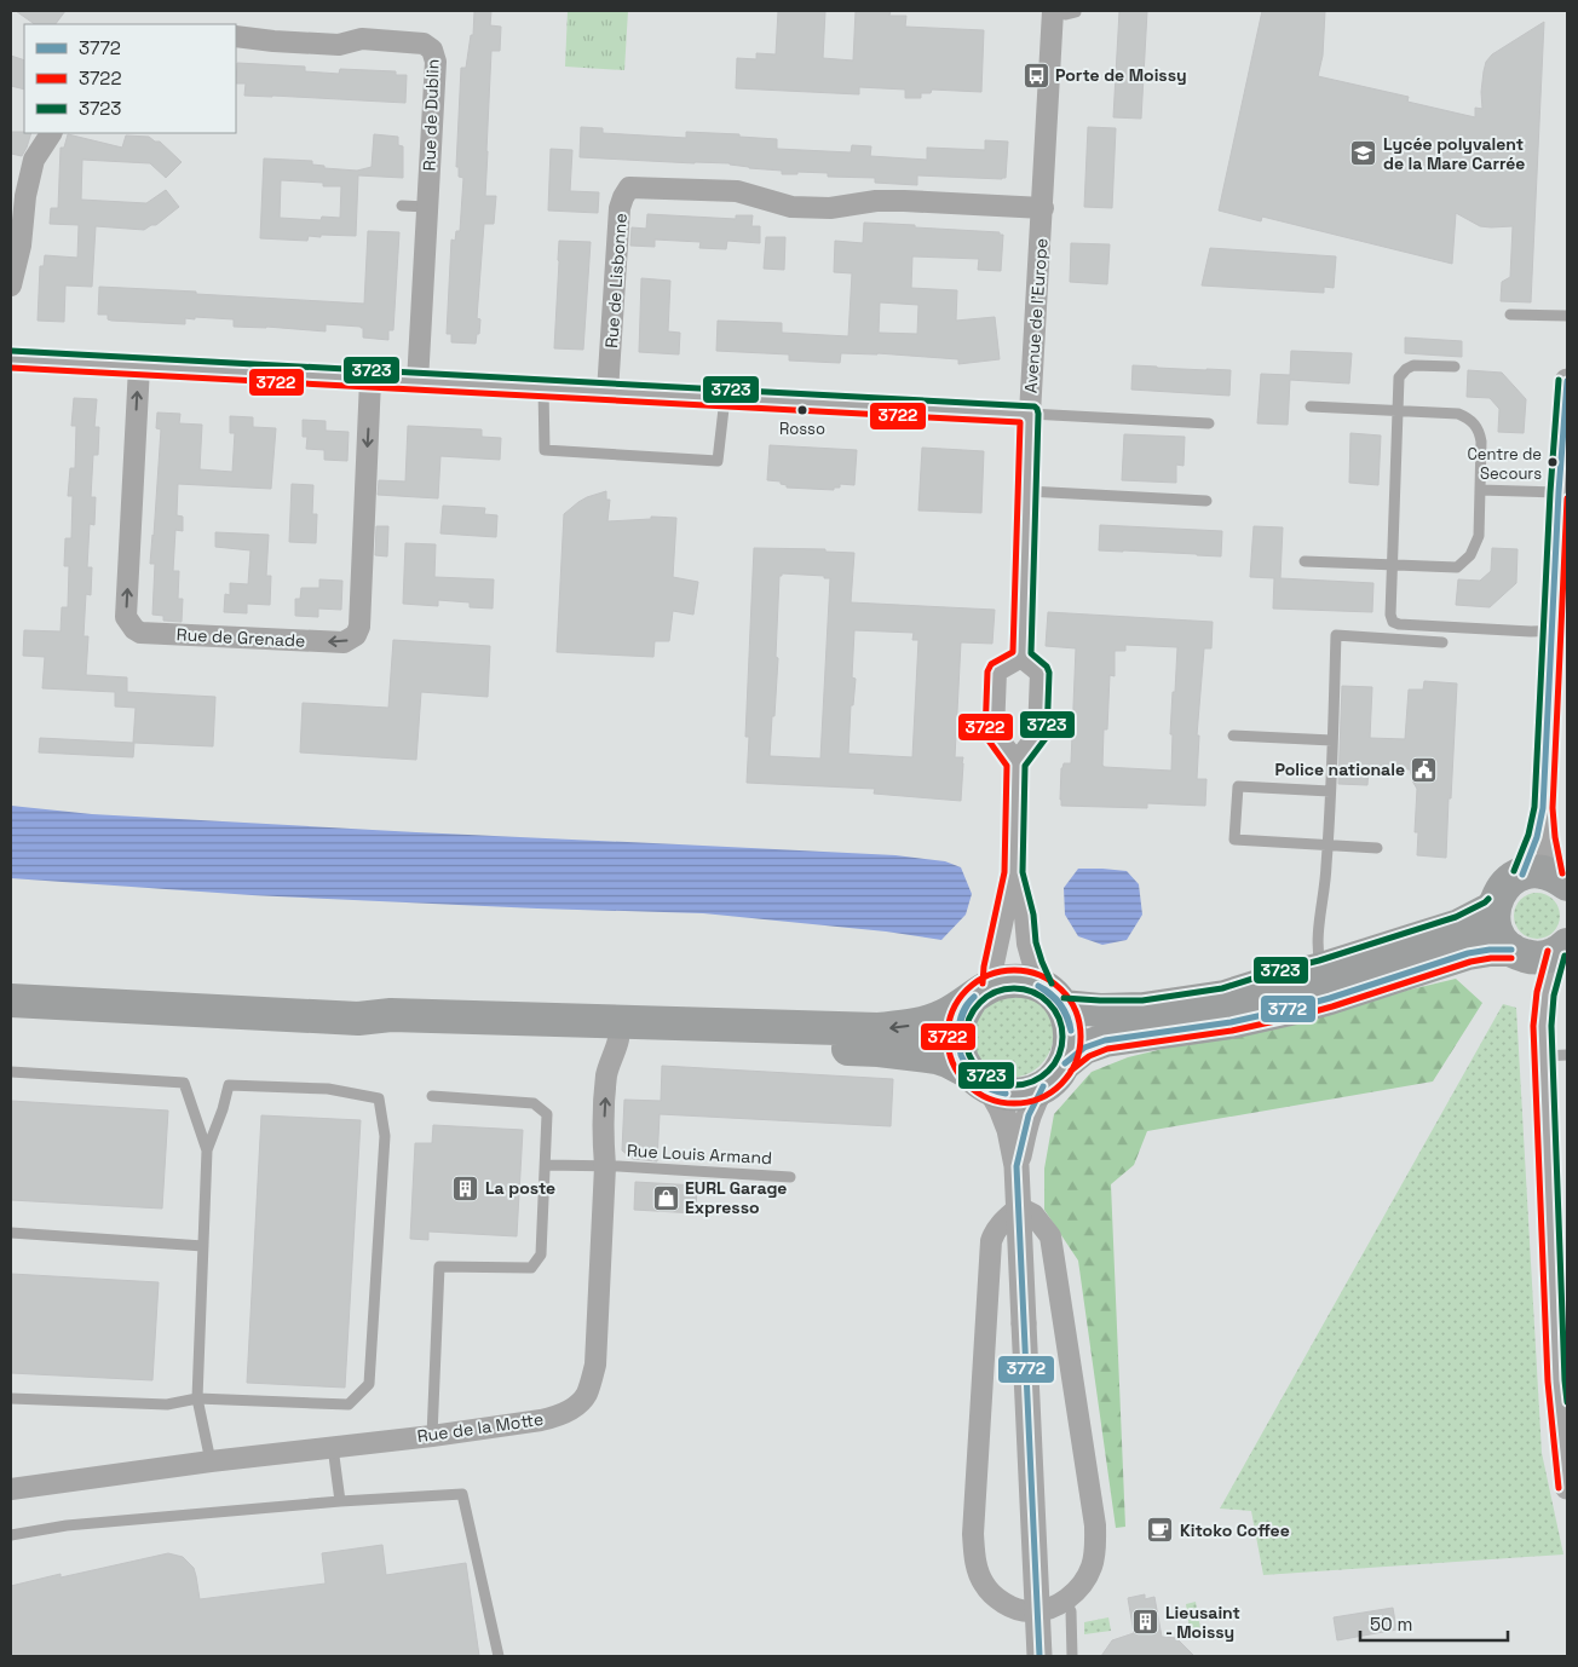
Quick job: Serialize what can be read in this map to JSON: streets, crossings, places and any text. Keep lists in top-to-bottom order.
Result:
{
  "streets": {
    "street": [
      "Rue de Dublin",
      "Rue de Lisbonne",
      "Avenue de l'Europe",
      "Rue de Grenade",
      "Rue de la Motte"
    ],
    "lane": ["Rue Louis Armand"]
  },
  "crossings": [
    ["Rue de Lisbonne", "Avenue de l'Europe"],
    ["Rue Louis Armand", "Rue de la Motte"]
  ],
  "places": {
    "bus stop": ["Porte de Moissy"],
    "school or university": ["Lycée polyvalent de la Mare Carrée"],
    "other": ["Rosso", "Centre de Secours"],
    "public building": ["Police nationale"],
    "building": ["La poste", "Lieusaint - Moissy"],
    "shop": ["EURL Garage Expresso"],
    "cafe": ["Kitoko Coffee"]
  },
  "lines": ["transit line 3723", "transit line 3722", "transit line 3772"],
  "legend": ["3772", "3722", "3723"],
  "scale_bar": "50 m"
}
